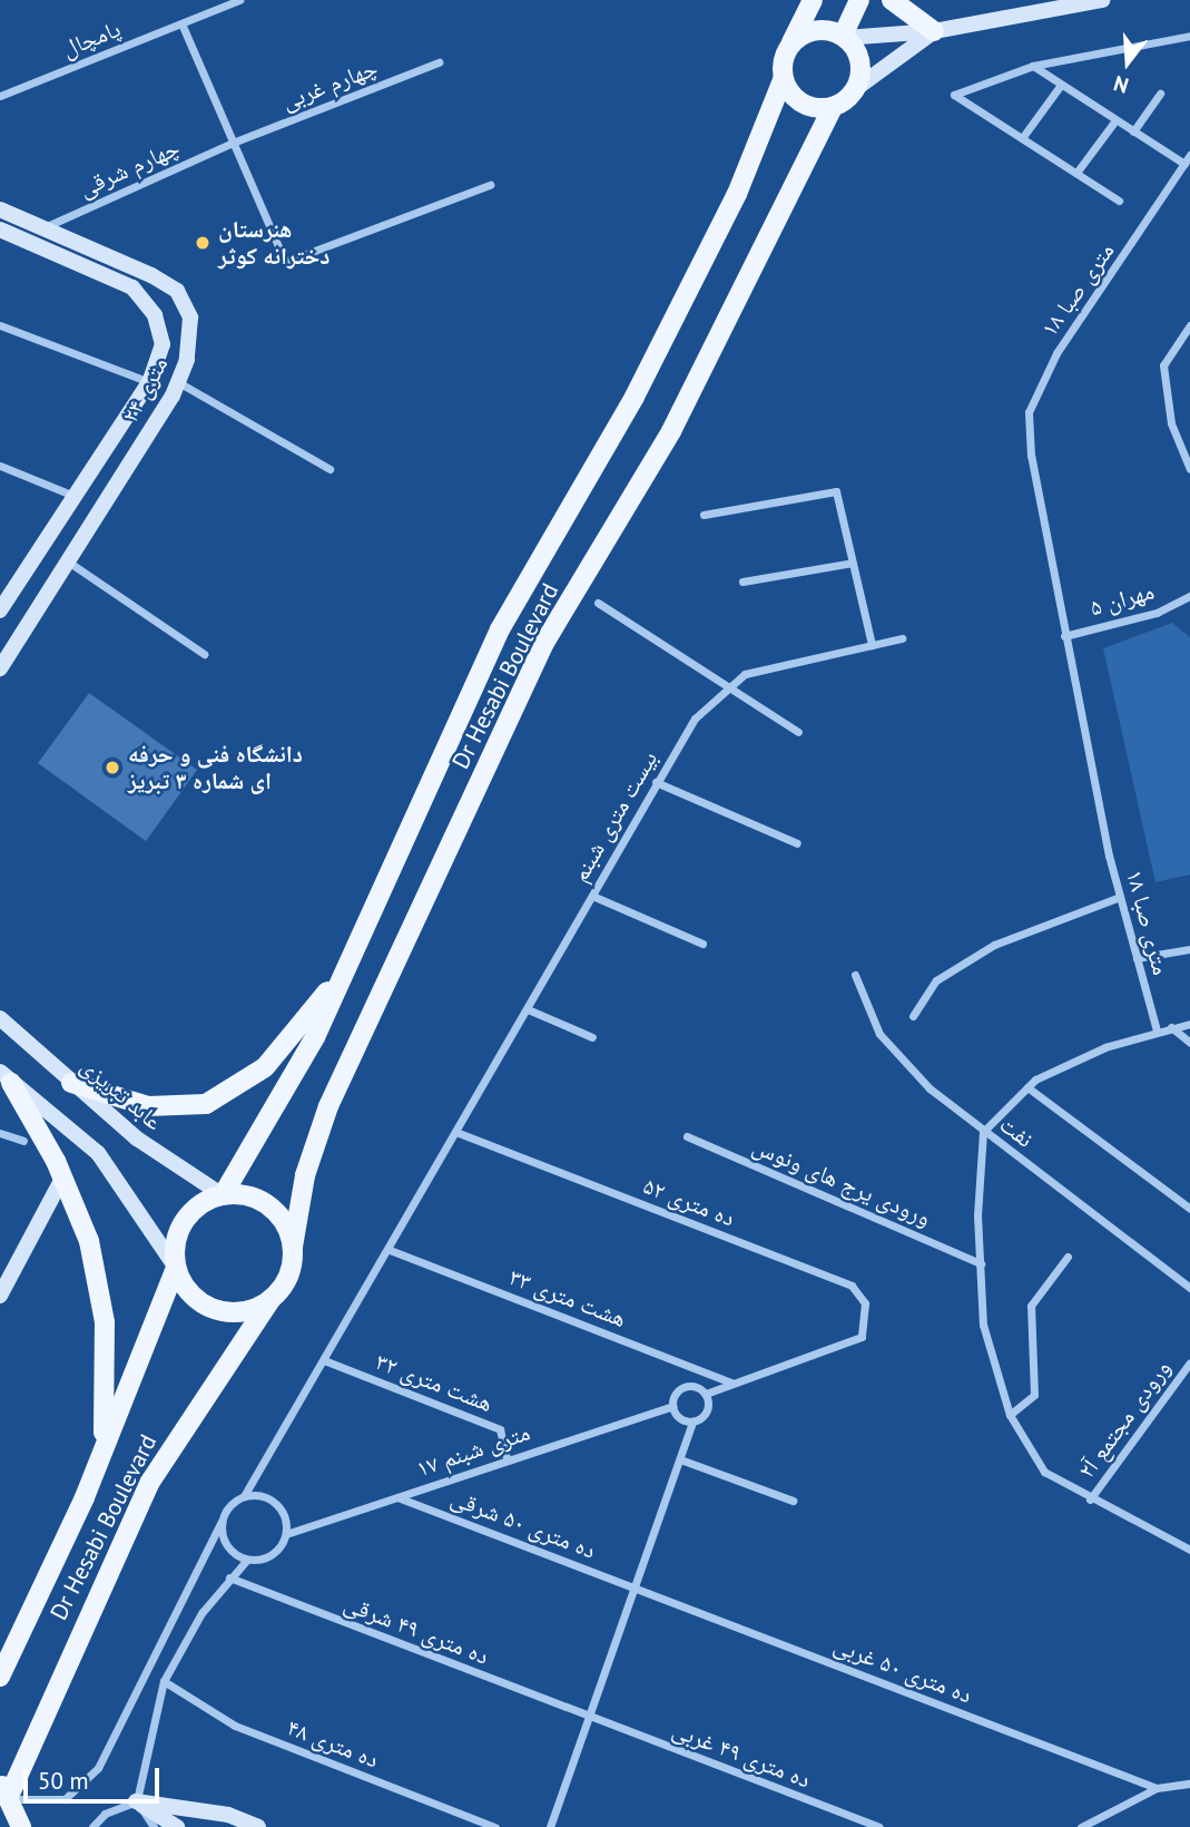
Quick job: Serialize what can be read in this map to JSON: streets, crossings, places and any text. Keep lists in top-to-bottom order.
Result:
{
  "streets": {
    "main road": ["Dr Hesabi Boulevard"],
    "street": [
      "پامچال",
      "چهارم غربی",
      "چهارم شرقی",
      "متری صبا ۱۸",
      "۲۴ متری",
      "مهران ۵",
      "بیست متری شبنم",
      "عابد تبریزی",
      "نفت",
      "ورودی یرج های ونوس",
      "ده متری ۵۲",
      "هشت متری ۳۳",
      "هشت متری ۳۲",
      "ورودی مجتمع آ۲",
      "۱۷ متری شبنم",
      "ده متری ۵۰ شرقی",
      "ده متری ۴۹ شرقی",
      "ده متری ۵۰ غربی",
      "ده متری ۴۸",
      "ده متری ۴۹ غربی"
    ]
  },
  "crossings": [
    ["چهارم غربی", "چهارم شرقی"],
    ["چهارم شرقی", "۲۴ متری"],
    ["متری صبا ۱۸", "مهران ۵"],
    ["Dr Hesabi Boulevard", "عابد تبریزی"],
    ["بیست متری شبنم", "ده متری ۵۲"],
    ["بیست متری شبنم", "هشت متری ۳۳"],
    ["بیست متری شبنم", "هشت متری ۳۲"],
    ["بیست متری شبنم", "۱۷ متری شبنم"],
    ["ده متری ۵۲", "هشت متری ۳۳"],
    ["هشت متری ۳۲", "۱۷ متری شبنم"],
    ["۱۷ متری شبنم", "ده متری ۵۰ شرقی"],
    ["ده متری ۵۰ شرقی", "ده متری ۵۰ غربی"],
    ["ده متری ۴۹ شرقی", "ده متری ۴۹ غربی"]
  ],
  "places": ["هنرستان دخترانه کوثر", "دانشگاه فنی و حرفه ای شماره ۳ تبریز"],
  "scale_bar": "50 m",
  "north": "bottom"
}
